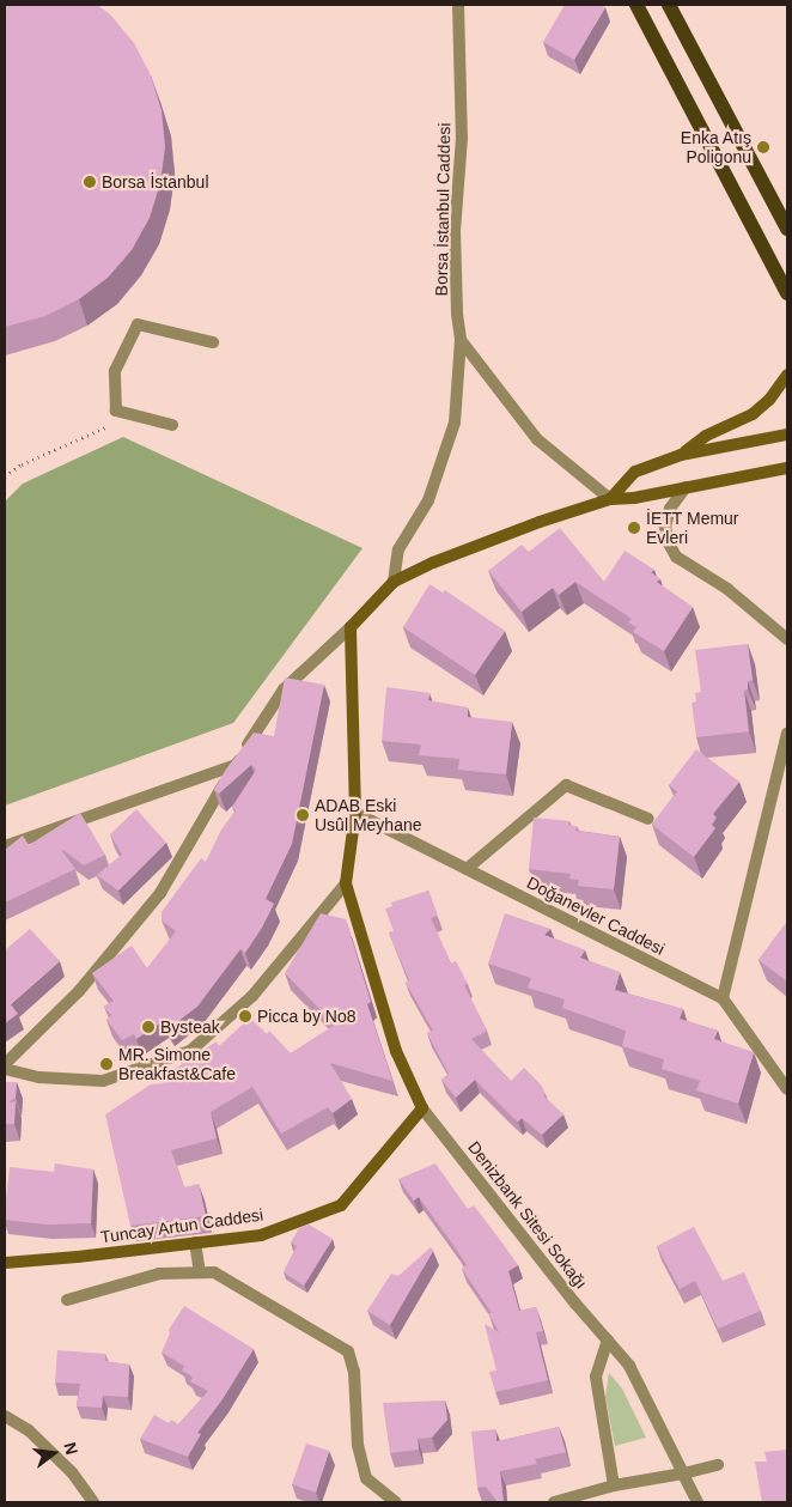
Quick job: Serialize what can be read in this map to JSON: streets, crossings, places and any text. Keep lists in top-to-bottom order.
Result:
{
  "streets": {
    "street": [
      "Borsa İstanbul Caddesi",
      "Doğanevler Caddesi",
      "Denizbank Sitesi Sokağı",
      "Tuncay Artun Caddesi"
    ]
  },
  "crossings": [
    ["Denizbank Sitesi Sokağı", "Tuncay Artun Caddesi"]
  ],
  "places": [
    "Enka Atış Poligonu",
    "Borsa İstanbul",
    "İETT Memur Evleri",
    "ADAB Eski Usûl Meyhane",
    "Picca by No8",
    "Bysteak",
    "MR. Simone Breakfast&Cafe"
  ],
  "north": "right"
}
